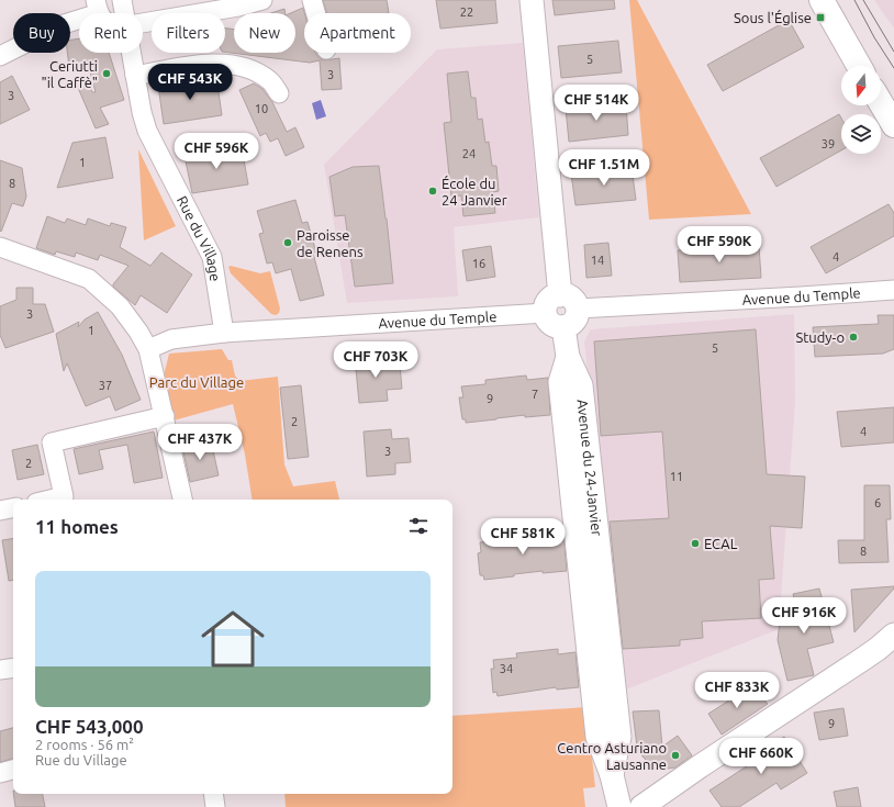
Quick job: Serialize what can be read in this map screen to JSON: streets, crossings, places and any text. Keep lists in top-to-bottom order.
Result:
{
  "streets": {
    "street": ["Rue du Village", "Avenue du Temple", "Avenue du 24-Janvier"]
  },
  "crossings": [
    ["Rue du Village", "Avenue du Temple"],
    ["Avenue du Temple", "Avenue du 24-Janvier"]
  ],
  "parks": ["Parc du Village"],
  "places": {
    "transit": ["Sous l'Église"],
    "other": [
      "Ceriutti \"il Caffè\"",
      "École du 24 Janvier",
      "Paroisse de Renens",
      "Study-o",
      "ECAL",
      "Centro Asturiano Lausanne"
    ]
  },
  "house_numbers": [
    "22",
    "5",
    "3",
    "3",
    "10",
    "39",
    "24",
    "1",
    "8",
    "4",
    "14",
    "16",
    "3",
    "1",
    "5",
    "37",
    "7",
    "9",
    "2",
    "4",
    "3",
    "2",
    "11",
    "6",
    "8",
    "34",
    "9"
  ],
  "north": "bottom",
  "page": {
    "chip": [
      "Buy",
      "Rent",
      "Filters",
      "New",
      "Apartment"
    ],
    "price": [
      "CHF 543K",
      "CHF 514K",
      "CHF 596K",
      "CHF 1.51M",
      "CHF 590K",
      "CHF 703K",
      "CHF 437K",
      "CHF 581K",
      "CHF 916K",
      "CHF 833K",
      "CHF 660K"
    ],
    "heading": "11 homes",
    "list": [
      {
        "name": "CHF 543,000",
        "note": "2 rooms · 56 m² · Rue du Village"
      }
    ]
  }
}
